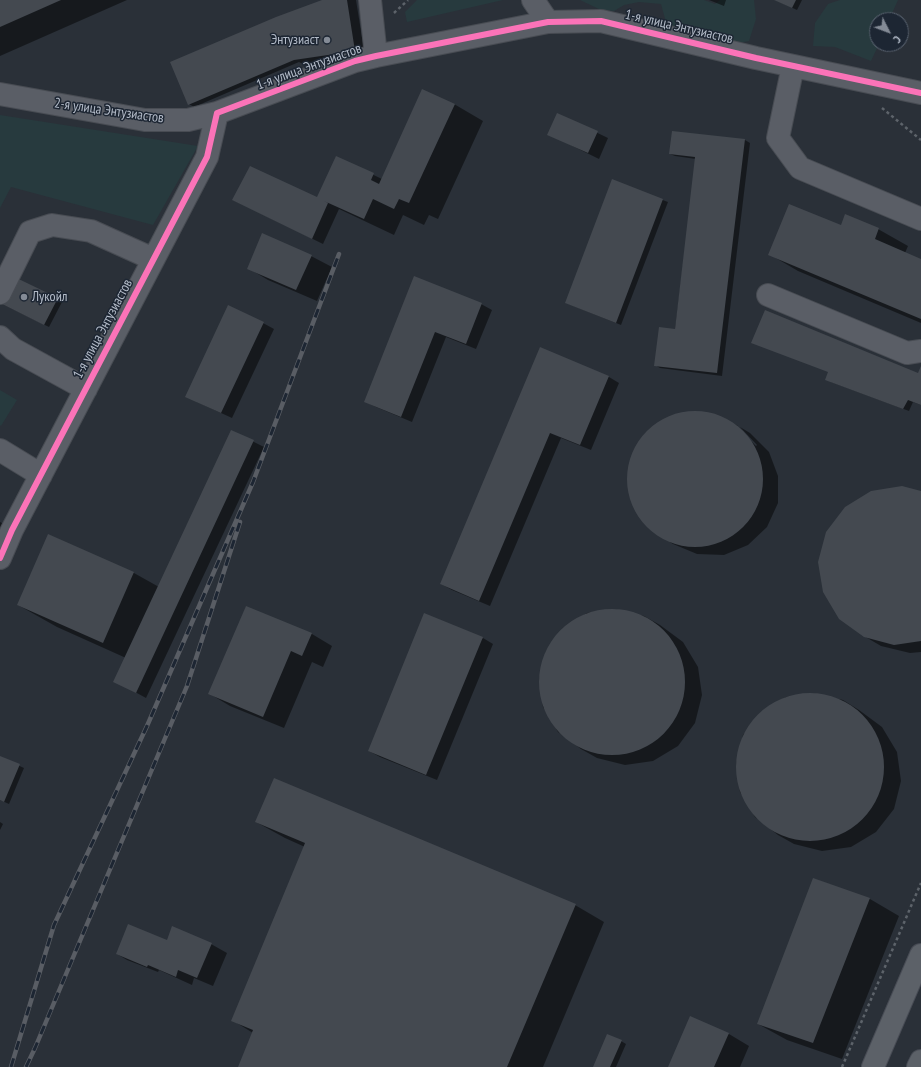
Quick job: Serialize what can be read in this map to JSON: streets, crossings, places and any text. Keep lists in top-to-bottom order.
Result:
{
  "streets": {
    "street": ["1-я улица Энтузиастов", "2-я улица Энтузиастов"]
  },
  "crossings": [
    ["1-я улица Энтузиастов", "2-я улица Энтузиастов"]
  ],
  "places": ["Энтузиаст", "Лукойл"],
  "north": "bottom right"
}
